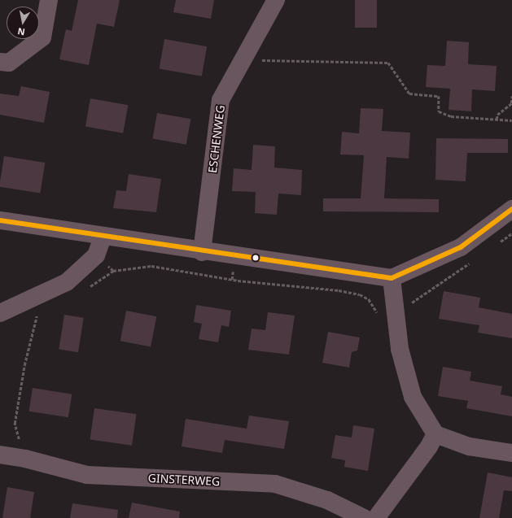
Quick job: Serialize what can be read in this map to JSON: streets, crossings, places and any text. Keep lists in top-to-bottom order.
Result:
{
  "streets": {
    "street": ["ESCHENWEG", "GINSTERWEG"]
  },
  "north": "bottom"
}
